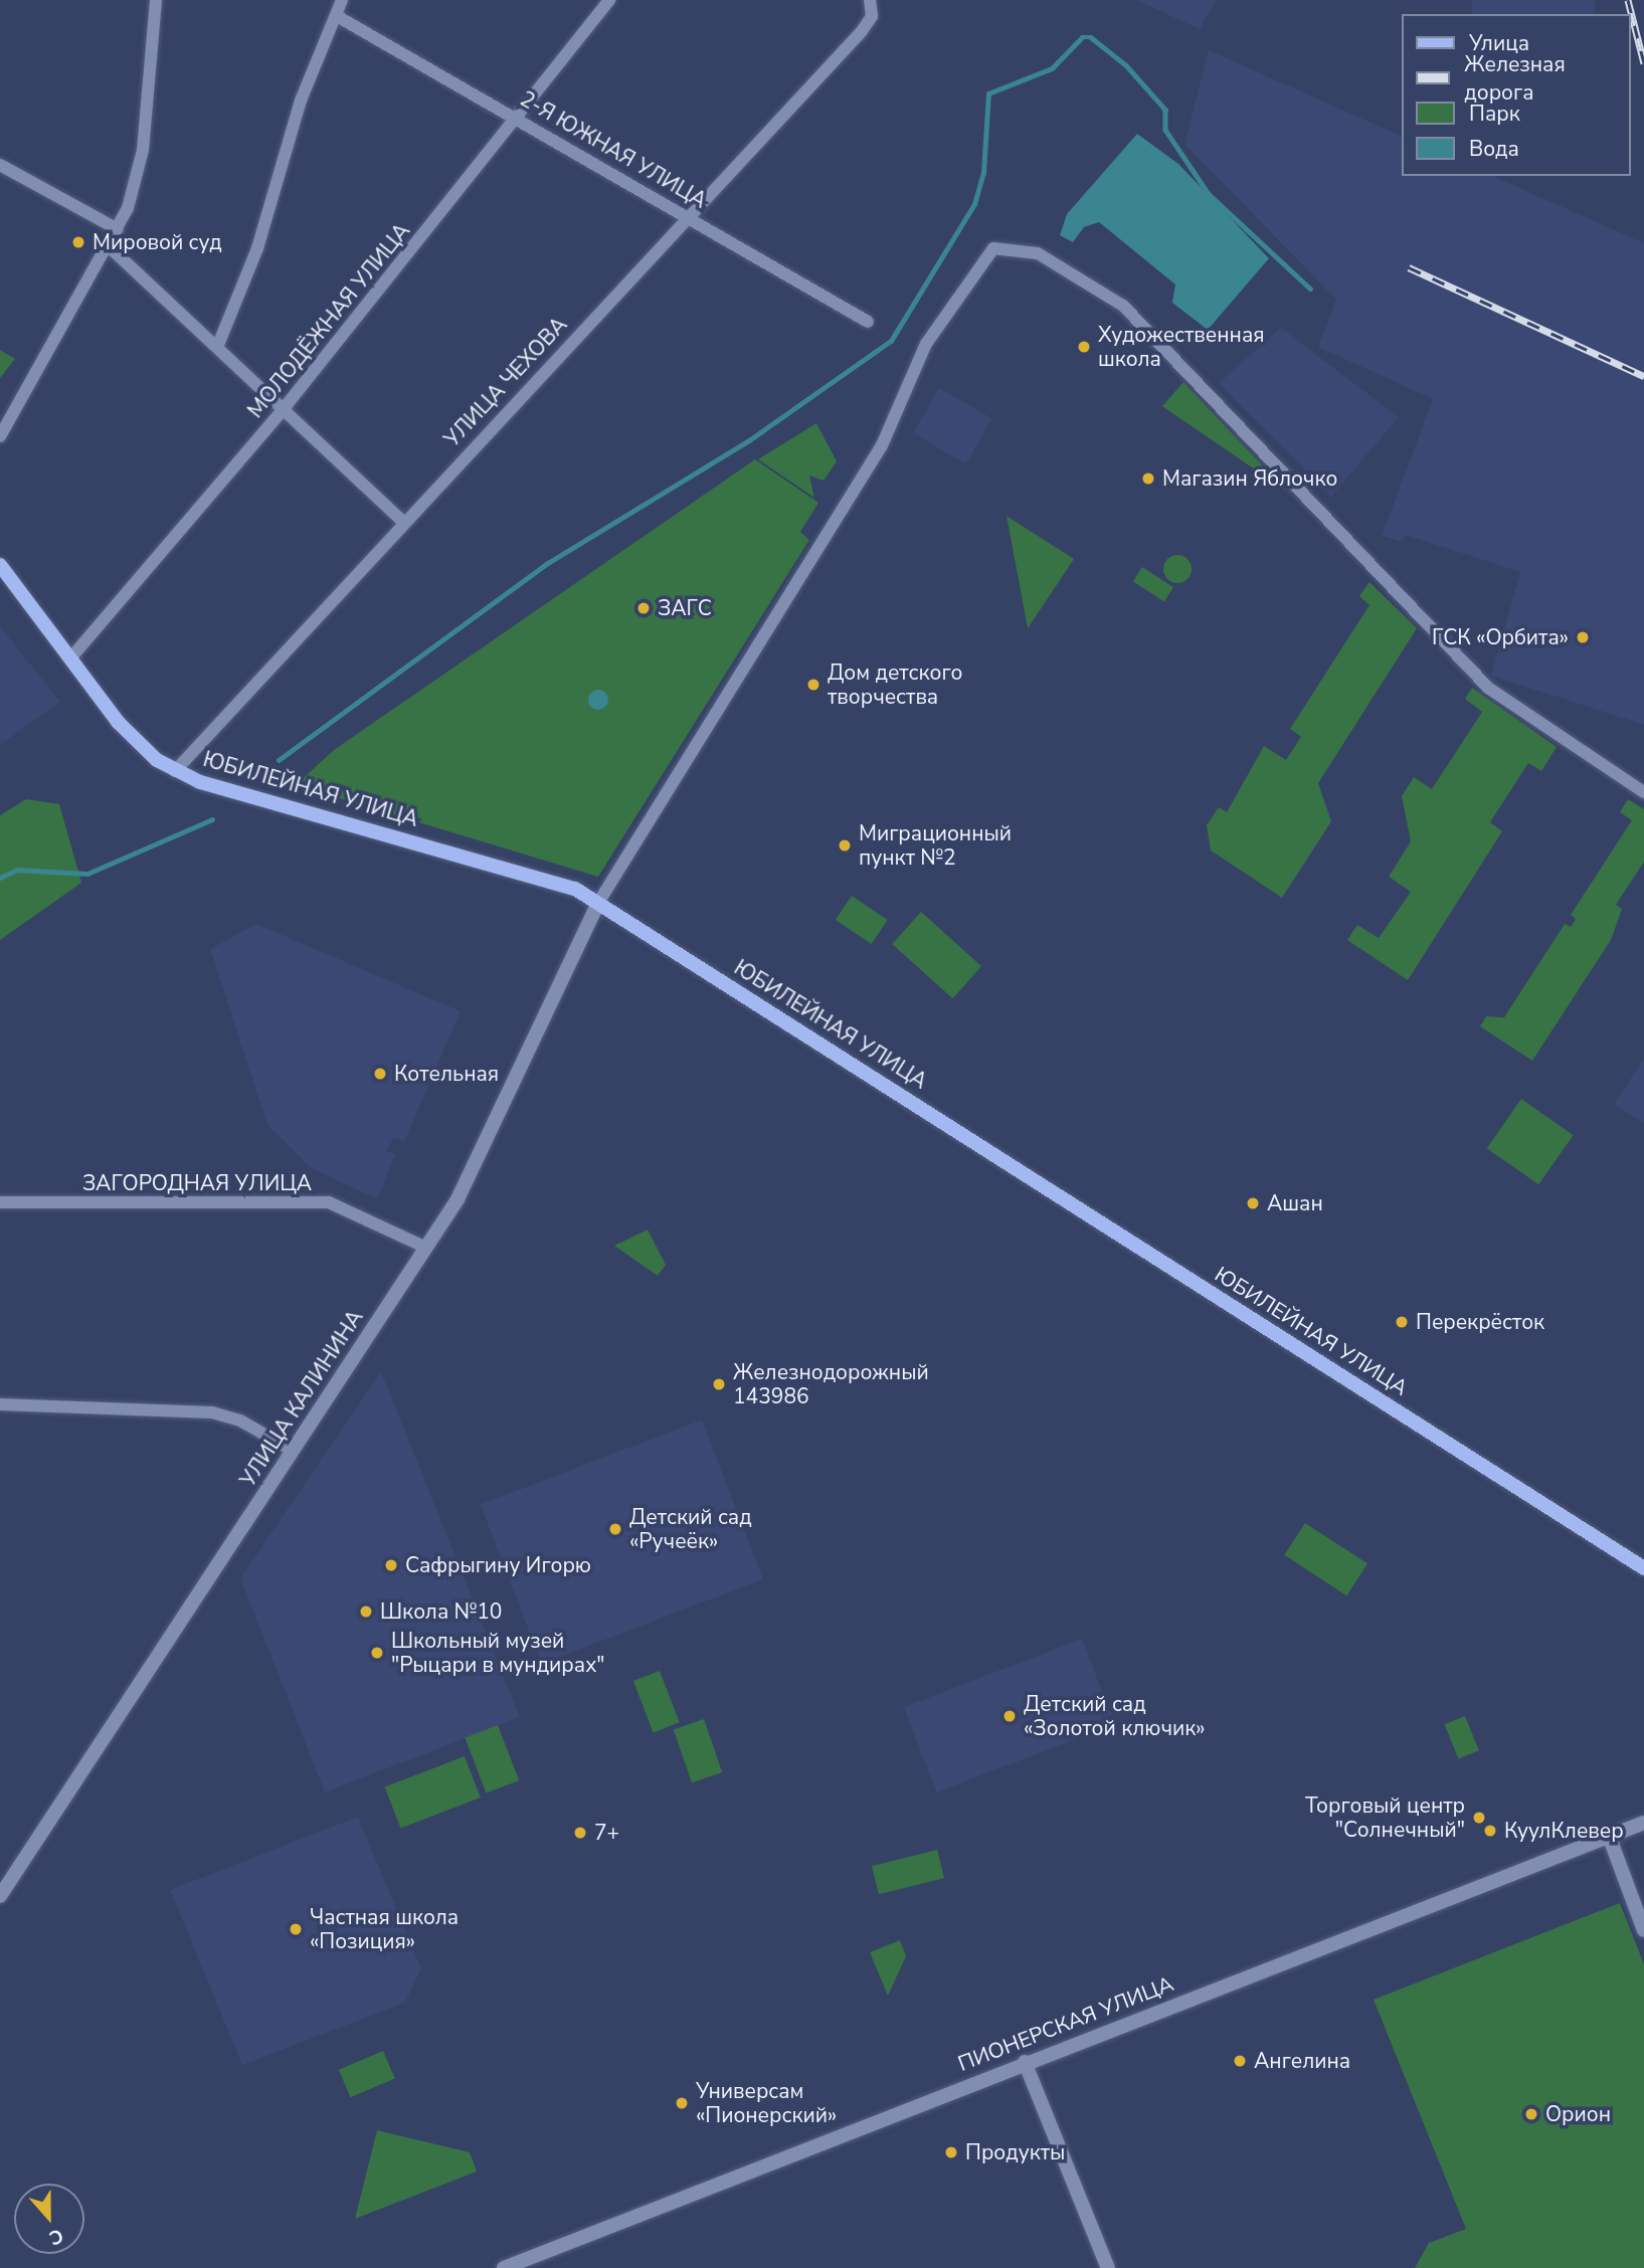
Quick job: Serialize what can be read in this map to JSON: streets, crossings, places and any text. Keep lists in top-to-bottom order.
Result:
{
  "streets": {
    "main road": ["ЮБИЛЕЙНАЯ УЛИЦА"],
    "street": [
      "2-Я ЮЖНАЯ УЛИЦА",
      "МОЛОДЁЖНАЯ УЛИЦА",
      "УЛИЦА ЧЕХОВА",
      "ЗАГОРОДНАЯ УЛИЦА",
      "УЛИЦА КАЛИНИНА",
      "ПИОНЕРСКАЯ УЛИЦА"
    ]
  },
  "crossings": [
    ["2-Я ЮЖНАЯ УЛИЦА", "МОЛОДЁЖНАЯ УЛИЦА"],
    ["2-Я ЮЖНАЯ УЛИЦА", "УЛИЦА ЧЕХОВА"],
    ["МОЛОДЁЖНАЯ УЛИЦА", "ЮБИЛЕЙНАЯ УЛИЦА"],
    ["УЛИЦА ЧЕХОВА", "ЮБИЛЕЙНАЯ УЛИЦА"],
    ["ЮБИЛЕЙНАЯ УЛИЦА", "УЛИЦА КАЛИНИНА"],
    ["ЗАГОРОДНАЯ УЛИЦА", "УЛИЦА КАЛИНИНА"]
  ],
  "places": [
    "Мировой суд",
    "Художественная школа",
    "Магазин Яблочко",
    "ЗАГС",
    "ГСК «Орбита»",
    "Дом детского творчества",
    "Миграционный пункт №2",
    "Котельная",
    "Ашан",
    "Перекрёсток",
    "Железнодорожный 143986",
    "Детский сад «Ручеёк»",
    "Сафрыгину Игорю",
    "Школа №10",
    "Школьный музей \"Рыцари в мундирах\"",
    "Детский сад «Золотой ключик»",
    "Торговый центр \"Солнечный\"",
    "КуулКлевер",
    "7+",
    "Частная школа «Позиция»",
    "Ангелина",
    "Универсам «Пионерский»",
    "Орион",
    "Продукты"
  ],
  "legend": [
    "Улица",
    "Железная дорога",
    "Парк",
    "Вода"
  ],
  "north": "bottom"
}
